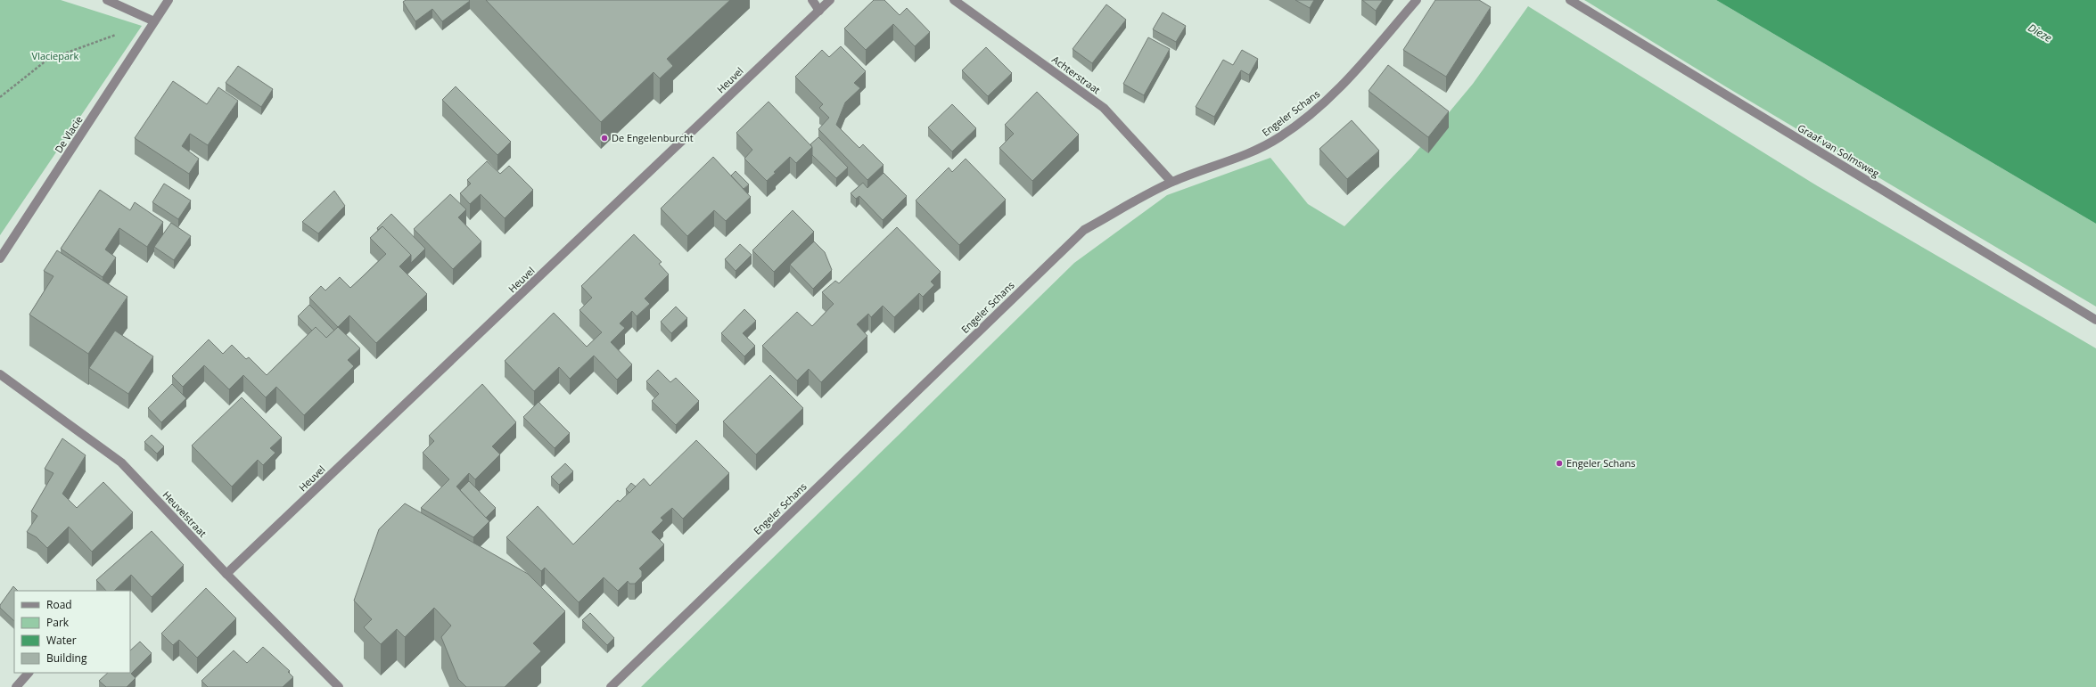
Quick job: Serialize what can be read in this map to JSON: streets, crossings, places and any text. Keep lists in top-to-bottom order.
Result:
{
  "streets": {
    "street": [
      "Achterstraat",
      "Heuvel",
      "Engeler Schans",
      "De Vlacie",
      "Graaf van Solmsweg",
      "Heuvelstraat"
    ]
  },
  "crossings": [
    ["Achterstraat", "Engeler Schans"],
    ["Heuvel", "Heuvelstraat"]
  ],
  "water": ["Dieze"],
  "parks": ["Vlaciepark"],
  "places": ["De Engelenburcht", "Engeler Schans"],
  "legend": [
    "Road",
    "Park",
    "Water",
    "Building"
  ]
}
